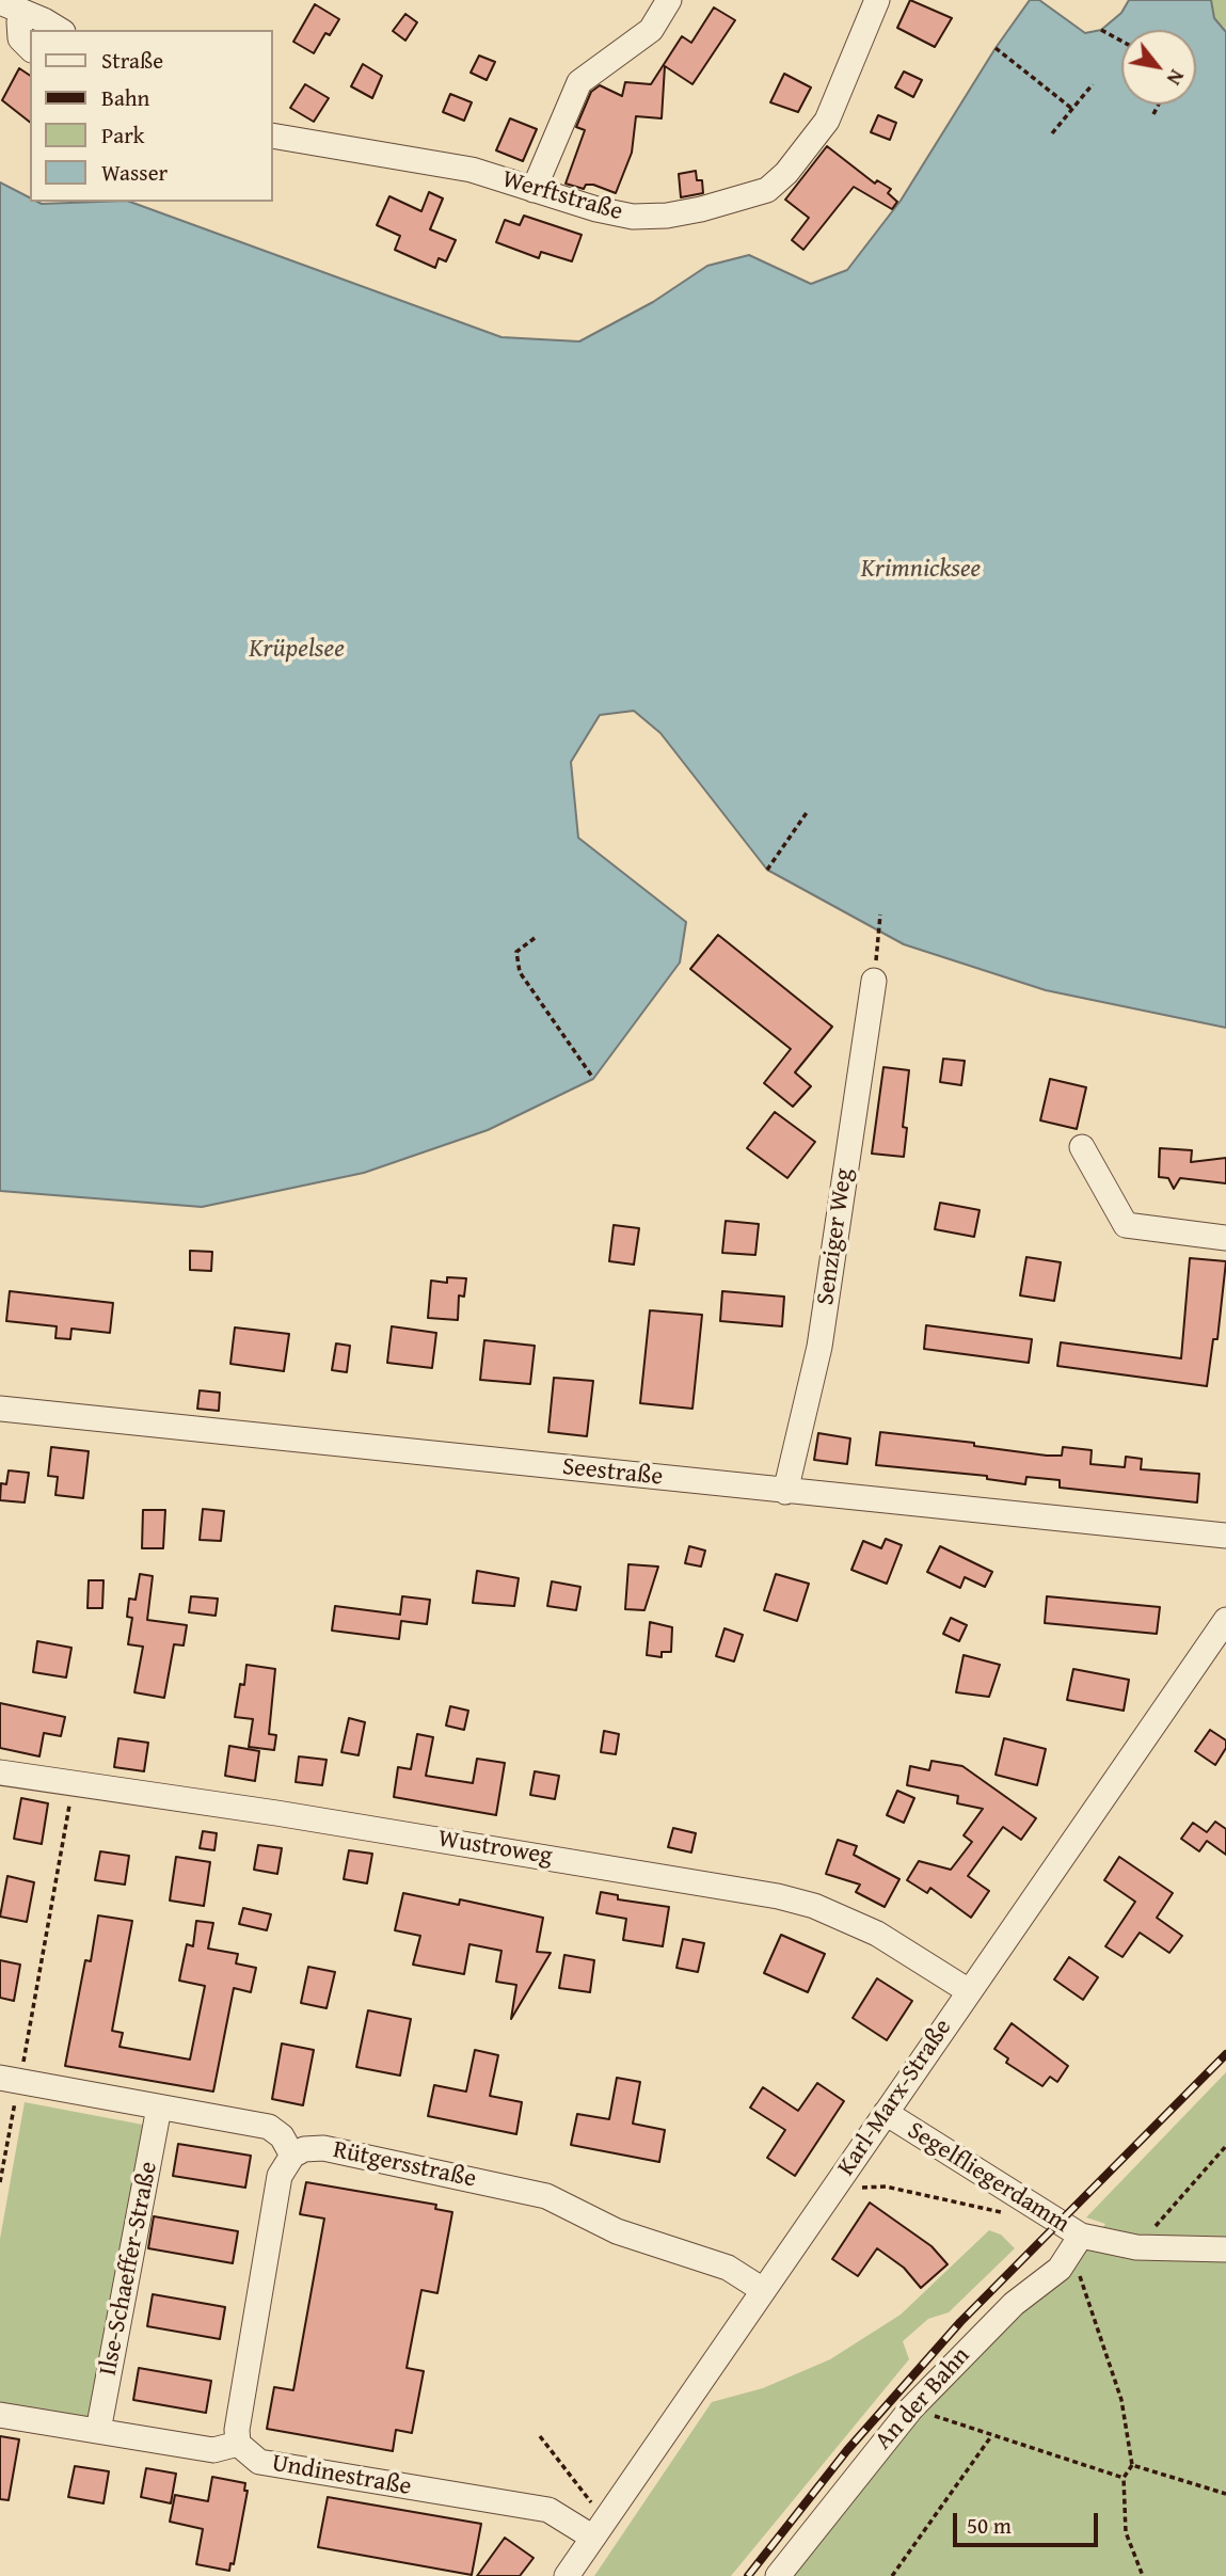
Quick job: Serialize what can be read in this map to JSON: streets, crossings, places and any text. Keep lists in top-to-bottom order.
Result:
{
  "streets": {
    "street": [
      "Werftstraße",
      "Senziger Weg",
      "Seestraße",
      "Wustroweg",
      "Karl-Marx-Straße",
      "Rütgersstraße",
      "Segelfliegerdamm",
      "Ilse-Schaeffer-Straße",
      "An der Bahn",
      "Undinestraße"
    ]
  },
  "crossings": [
    ["Senziger Weg", "Seestraße"],
    ["Wustroweg", "Karl-Marx-Straße"],
    ["Karl-Marx-Straße", "Rütgersstraße"],
    ["Karl-Marx-Straße", "Segelfliegerdamm"],
    ["Karl-Marx-Straße", "Undinestraße"],
    ["Segelfliegerdamm", "An der Bahn"]
  ],
  "water": ["Krimnicksee", "Krüpelsee"],
  "legend": [
    "Straße",
    "Bahn",
    "Park",
    "Wasser"
  ],
  "scale_bar": "50 m",
  "north": "bottom right"
}
